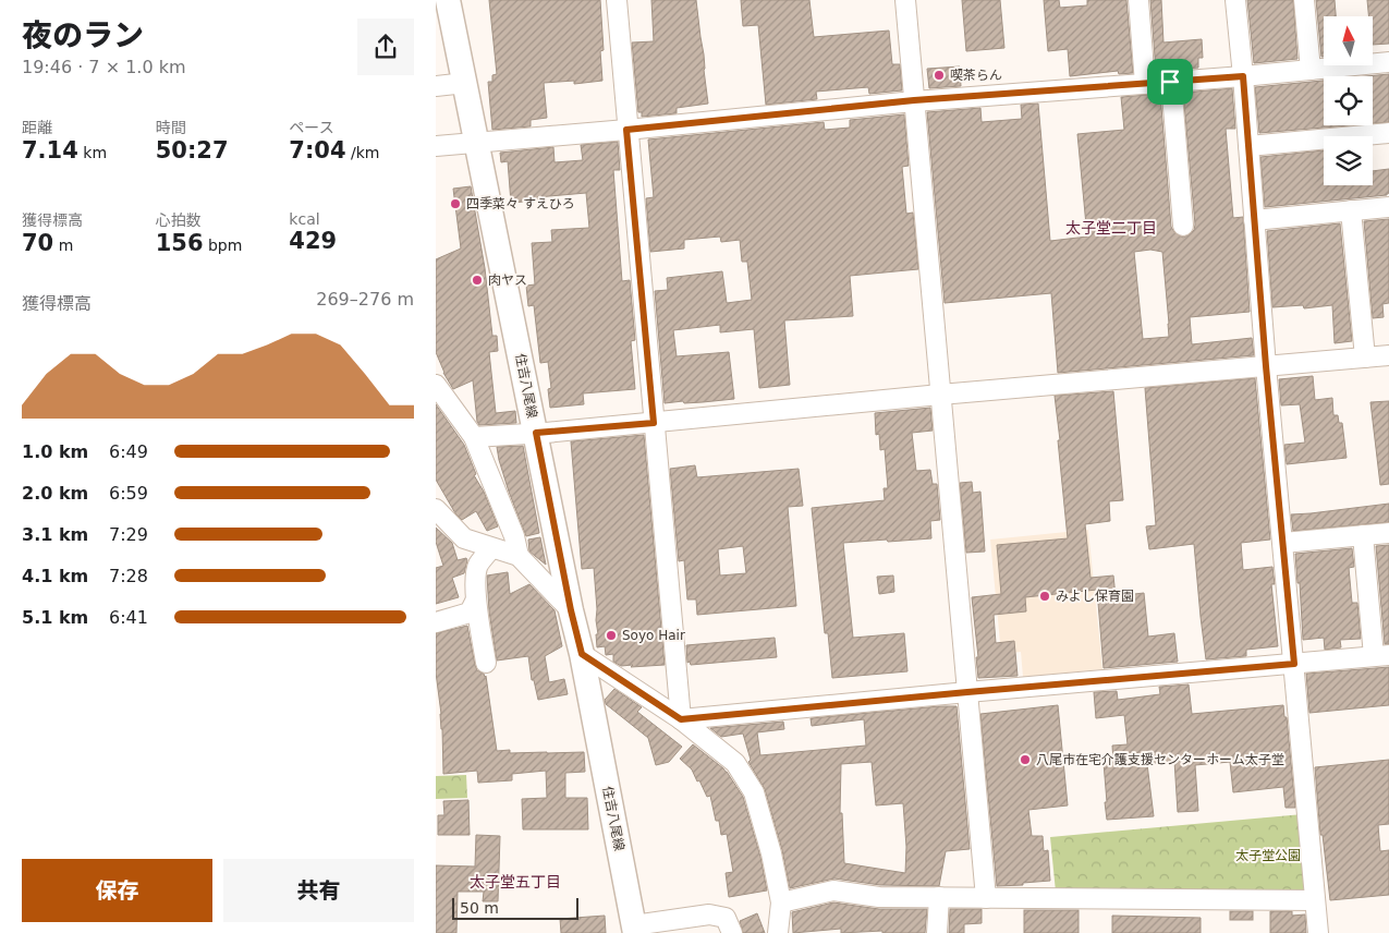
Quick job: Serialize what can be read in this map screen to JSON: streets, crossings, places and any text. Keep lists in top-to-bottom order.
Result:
{
  "streets": {
    "main road": ["住吉八尾線"]
  },
  "districts": ["太子堂二丁目", "太子堂五丁目"],
  "parks": ["太子堂公園"],
  "places": [
    "喫茶らん",
    "四季菜々 すえひろ",
    "肉ヤス",
    "みよし保育園",
    "Soyo Hair",
    "八尾市在宅介護支援センターホーム太子堂"
  ],
  "scale_bar": "50 m",
  "north": "top",
  "page": {
    "heading": ["夜のラン", "19:46 · 7 × 1.0 km"],
    "stats": [
      ["距離", "7.14 km"],
      ["時間", "50:27"],
      ["ペース", "7:04 /km"],
      ["獲得標高", "70 m"],
      ["心拍数", "156 bpm"],
      ["kcal", "429"]
    ],
    "chart": ["獲得標高", "269–276 m"],
    "list": [
      {
        "name": "1.0 km",
        "note": "6:49"
      },
      {
        "name": "2.0 km",
        "note": "6:59"
      },
      {
        "name": "3.1 km",
        "note": "7:29"
      },
      {
        "name": "4.1 km",
        "note": "7:28"
      },
      {
        "name": "5.1 km",
        "note": "6:41"
      }
    ],
    "buttons": ["保存", "共有"],
    "scale": "50 m"
  }
}
